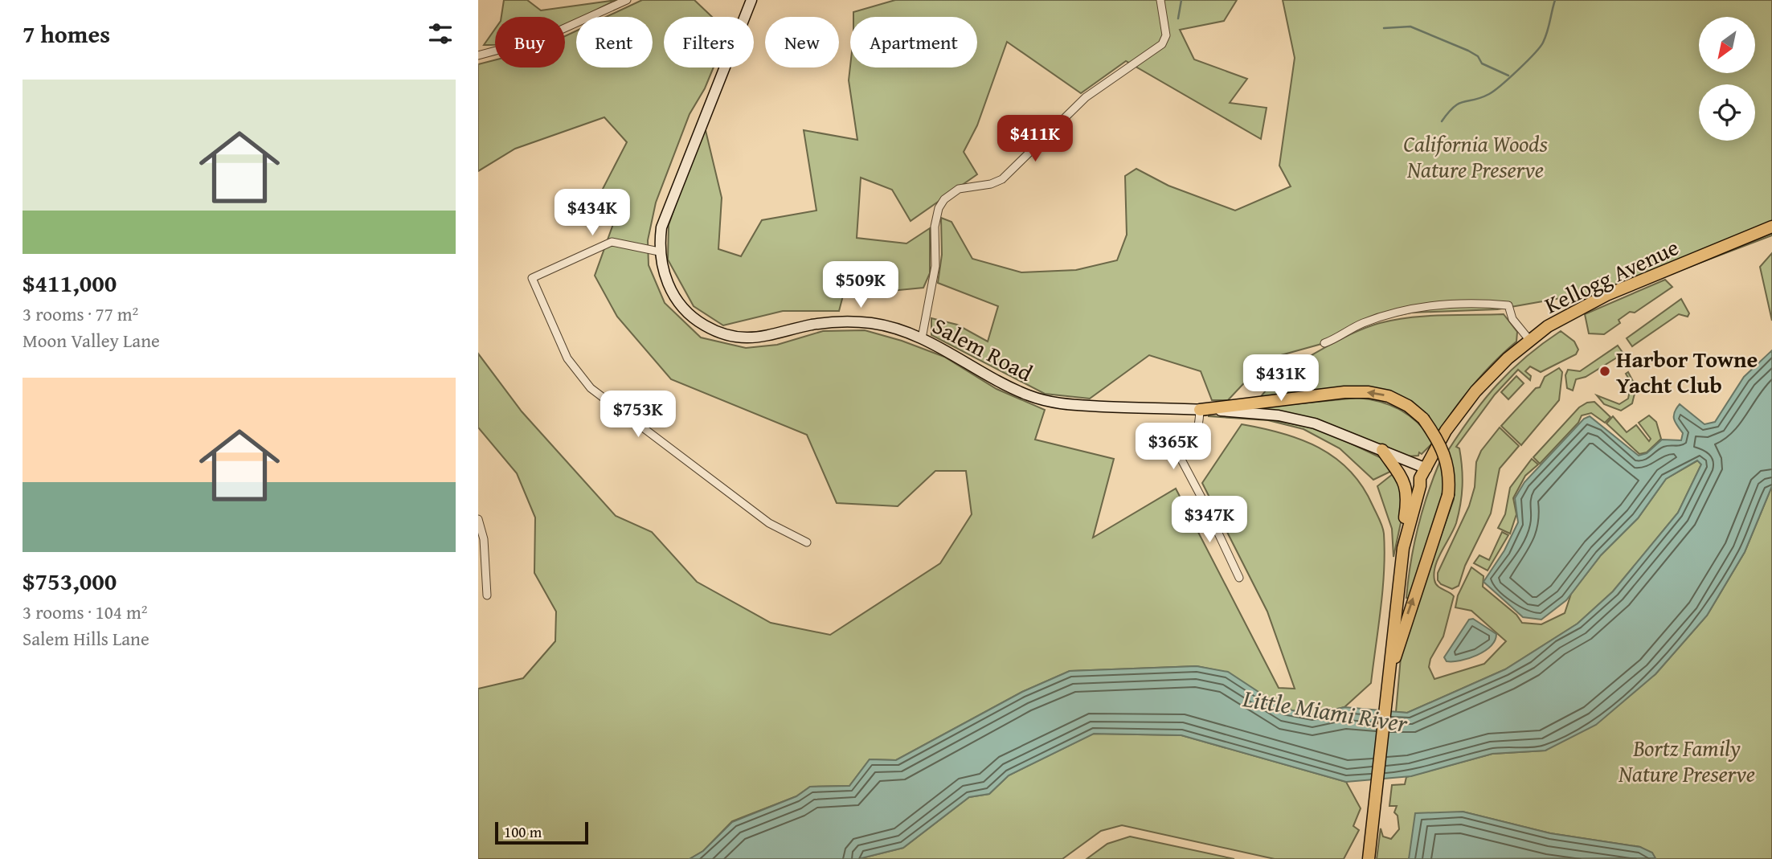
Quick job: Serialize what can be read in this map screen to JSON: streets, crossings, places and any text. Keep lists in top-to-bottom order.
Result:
{
  "streets": {
    "main road": ["Kellogg Avenue"],
    "street": ["Salem Road"]
  },
  "crossings": [
    ["Kellogg Avenue", "Salem Road"]
  ],
  "water": ["Little Miami River"],
  "parks": ["California Woods Nature Preserve", "Bortz Family Nature Preserve"],
  "places": ["Harbor Towne Yacht Club"],
  "scale_bar": "100 m",
  "north": "bottom left",
  "page": {
    "heading": "7 homes",
    "chip": [
      "Buy",
      "Rent",
      "Filters",
      "New",
      "Apartment"
    ],
    "list": [
      {
        "name": "$411,000",
        "note": "3 rooms · 77 m² · Moon Valley Lane"
      },
      {
        "name": "$753,000",
        "note": "3 rooms · 104 m² · Salem Hills Lane"
      }
    ],
    "price": [
      "$411K",
      "$434K",
      "$509K",
      "$431K",
      "$753K",
      "$365K",
      "$347K"
    ],
    "scale": "100 m"
  }
}
